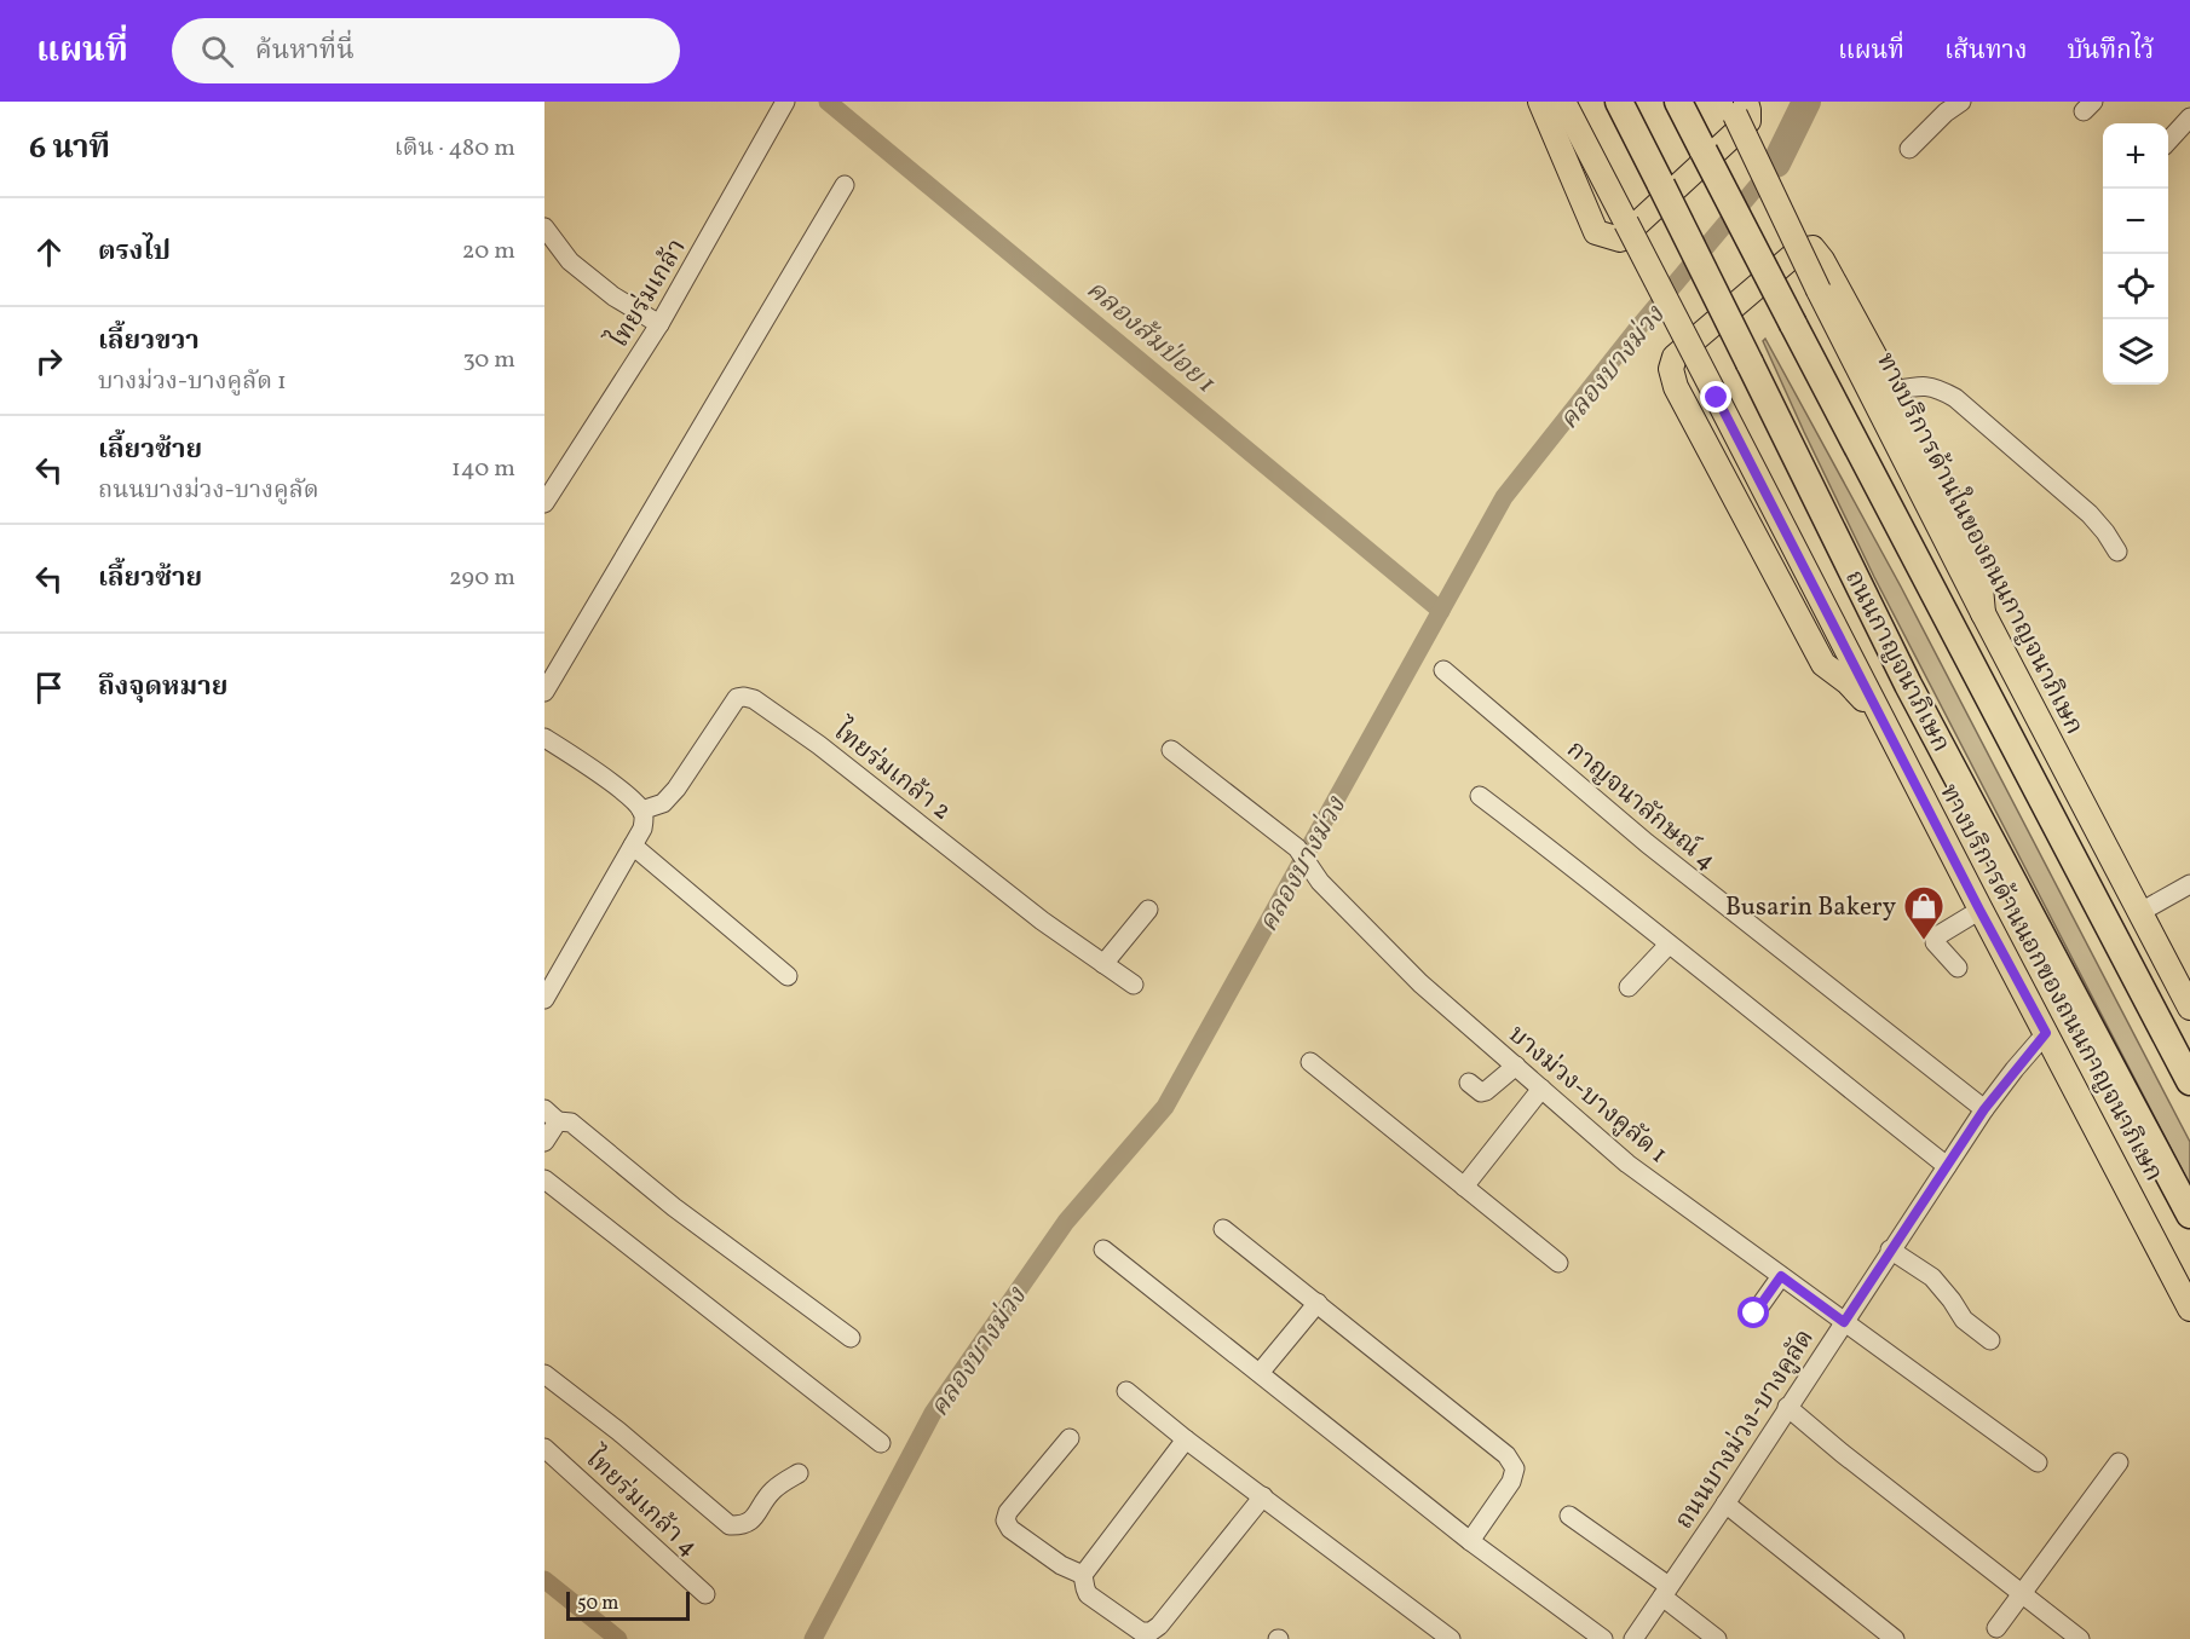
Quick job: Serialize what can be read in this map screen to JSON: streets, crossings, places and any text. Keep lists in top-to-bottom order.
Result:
{
  "streets": {
    "highway": ["ถนนกาญจนาภิเษก"],
    "main road": ["ทางบริการด้านในของถนนกาญจนาภิเษก", "ทางบริการด้านนอกของถนนกาญจนาภิเษก"],
    "street": [
      "ไทยร่มเกล้า",
      "ไทยร่มเกล้า 2",
      "กาญจนาลักษณ์ 4",
      "บางม่วง-บางคูลัด 1",
      "ถนนบางม่วง-บางคูลัด",
      "ไทยร่มเกล้า 4"
    ]
  },
  "crossings": [
    ["กาญจนาลักษณ์ 4", "ถนนบางม่วง-บางคูลัด"],
    ["ทางบริการด้านนอกของถนนกาญจนาภิเษก", "ถนนบางม่วง-บางคูลัด"],
    ["บางม่วง-บางคูลัด 1", "ถนนบางม่วง-บางคูลัด"]
  ],
  "water": ["คลองส้มป่อย 1", "คลองบางม่วง"],
  "places": {
    "shop": ["Busarin Bakery"]
  },
  "scale_bar": "50 m",
  "page": {
    "header": "แผนที่",
    "search": "ค้นหาที่นี่",
    "nav": ["แผนที่", "เส้นทาง", "บันทึกไว้"],
    "heading": ["6 นาที", "เดิน · 480 m"],
    "map_buttons": ["+", "−"],
    "list": [
      ["ตรงไป", "20 m"],
      ["เลี้ยวขวา", "บางม่วง-บางคูลัด 1", "30 m"],
      ["เลี้ยวซ้าย", "ถนนบางม่วง-บางคูลัด", "140 m"],
      ["เลี้ยวซ้าย", "290 m"],
      "ถึงจุดหมาย"
    ],
    "scale": "50 m"
  }
}
